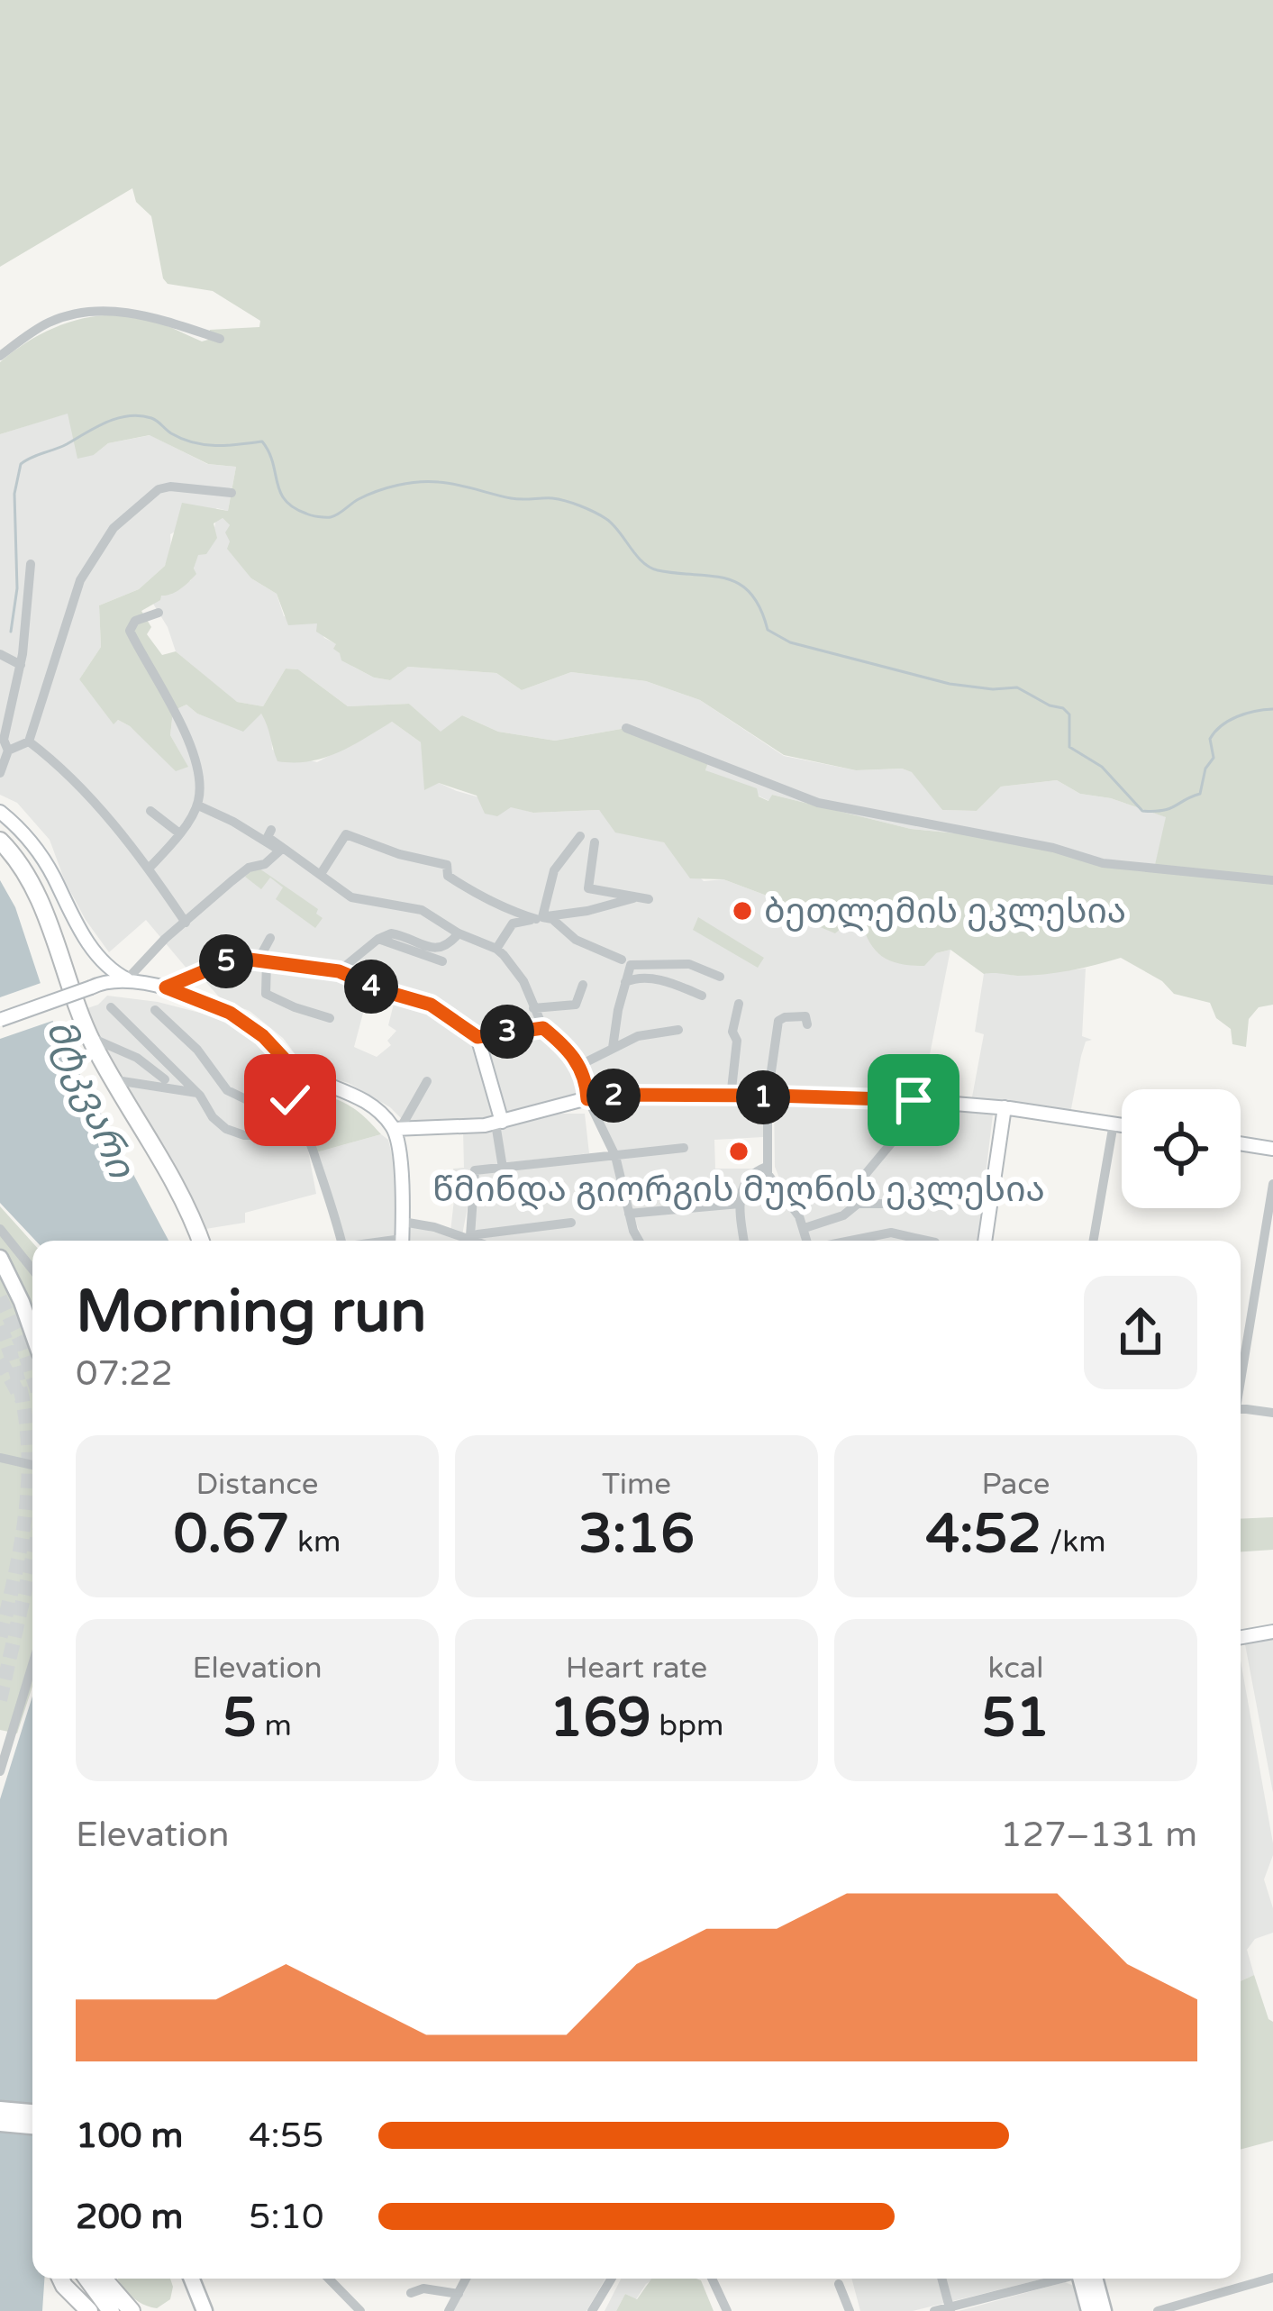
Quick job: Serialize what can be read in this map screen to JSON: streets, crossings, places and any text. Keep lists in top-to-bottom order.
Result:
{
  "water": ["მტკვარი"],
  "places": ["ბეთლემის ეკლესია", "წმინდა გიორგის მუღნის ეკლესია"],
  "page": {
    "pins": [
      "5",
      "4",
      "3",
      "2",
      "1"
    ],
    "heading": ["Morning run", "07:22"],
    "stats": [
      ["Distance", "0.67 km"],
      ["Time", "3:16"],
      ["Pace", "4:52 /km"],
      ["Elevation", "5 m"],
      ["Heart rate", "169 bpm"],
      ["kcal", "51"]
    ],
    "chart": ["Elevation", "127–131 m"],
    "list": [
      {
        "name": "100 m",
        "note": "4:55"
      },
      {
        "name": "200 m",
        "note": "5:10"
      }
    ]
  }
}
